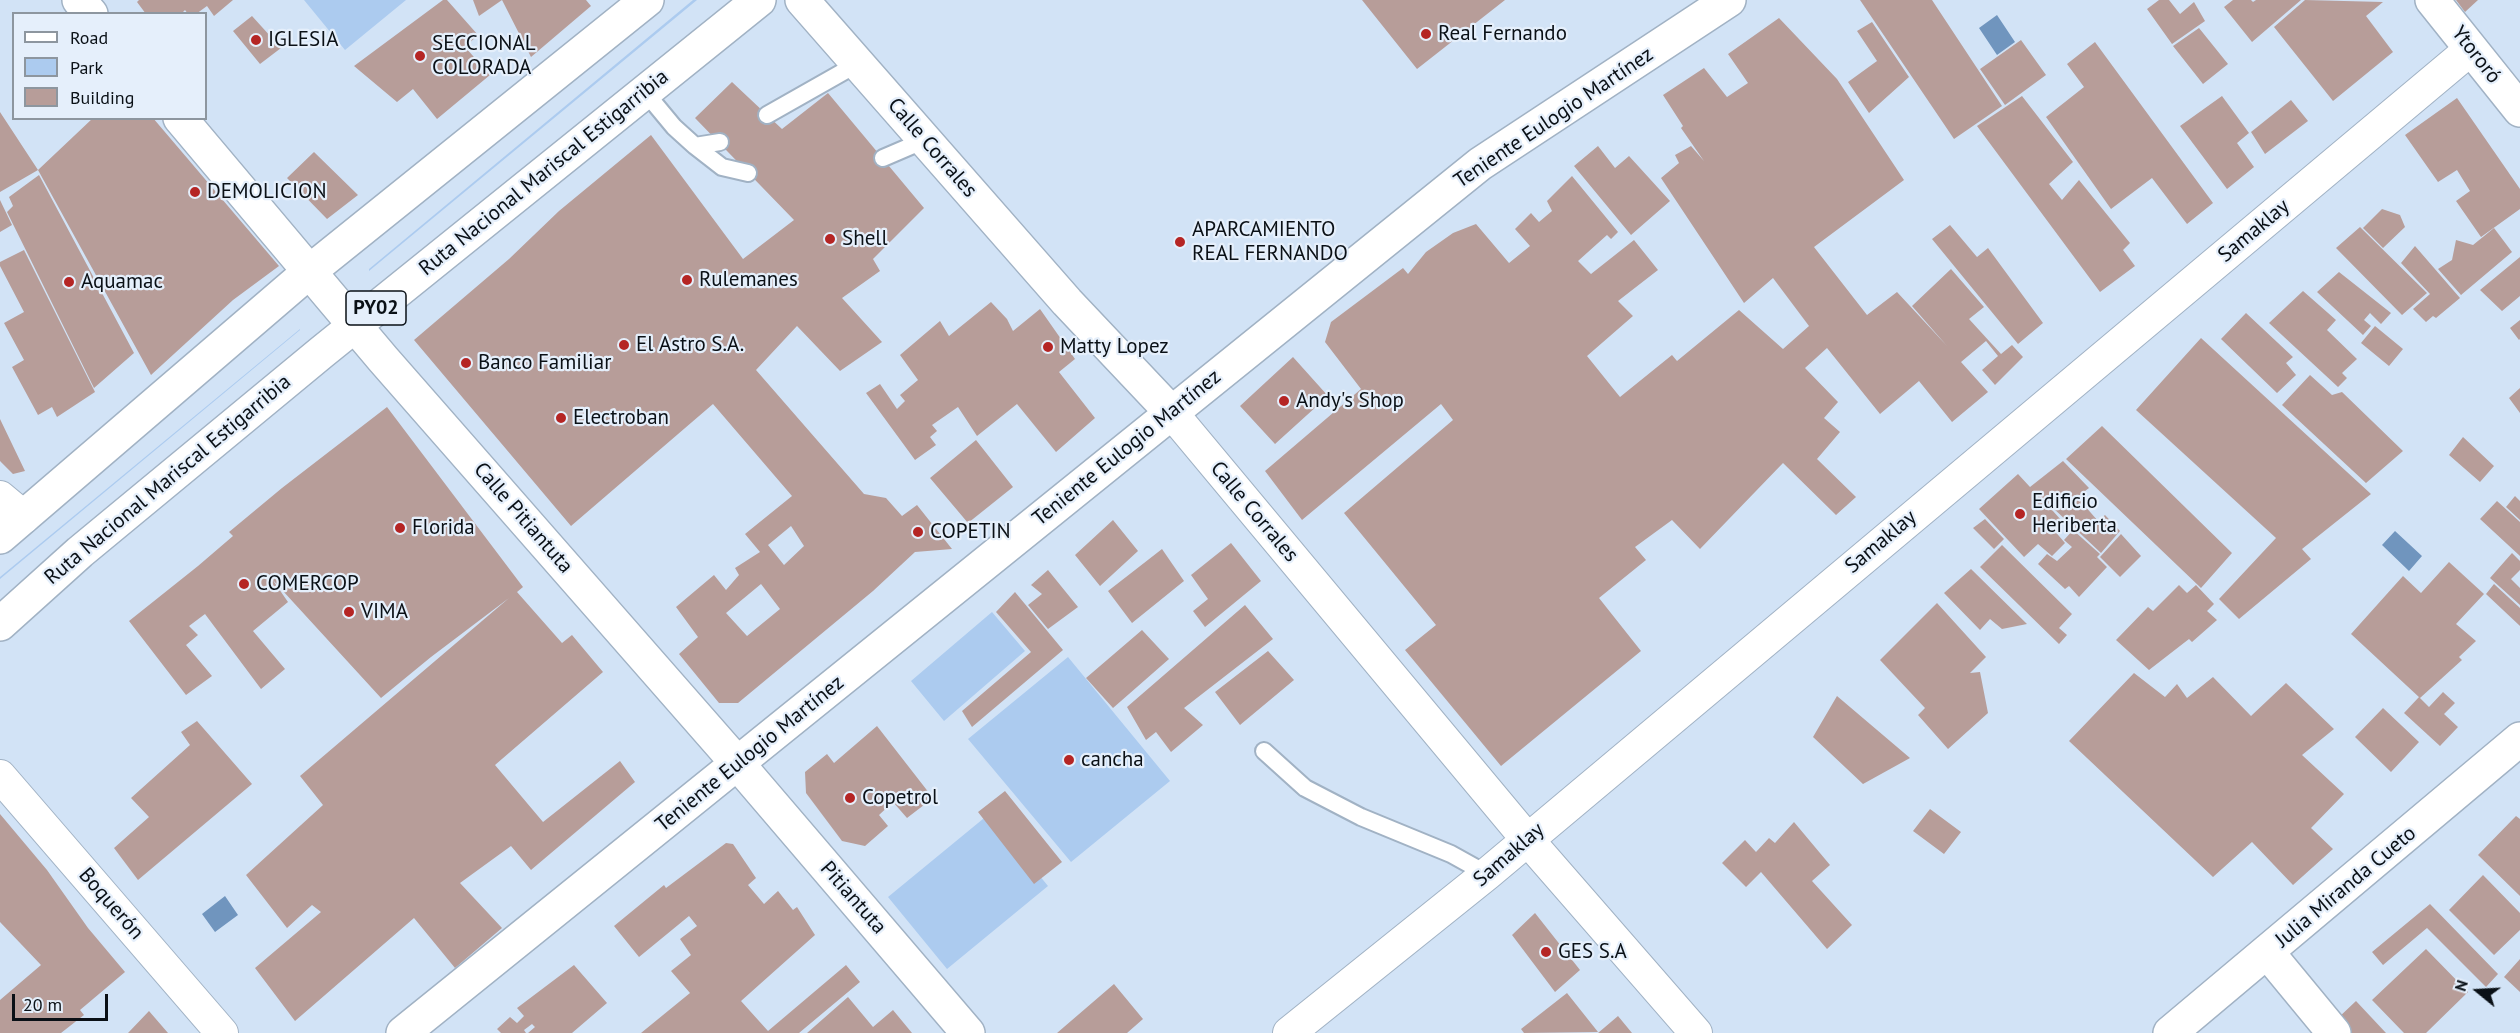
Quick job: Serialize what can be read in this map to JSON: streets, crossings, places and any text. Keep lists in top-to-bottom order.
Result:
{
  "streets": {
    "main road": [
      "Ytororó",
      "Teniente Eulogio Martínez",
      "Calle Corrales",
      "Ruta Nacional Mariscal Estigarribia",
      "PY02",
      "Calle Pitiantuta",
      "Julia Miranda Cueto",
      "Pitiantuta"
    ],
    "street": ["Samaklay", "Boquerón"]
  },
  "crossings": [
    ["Ytororó", "Samaklay"],
    ["Teniente Eulogio Martínez", "Calle Corrales"],
    ["Teniente Eulogio Martínez", "Calle Pitiantuta"],
    ["Teniente Eulogio Martínez", "Pitiantuta"],
    ["Calle Corrales", "Samaklay"],
    ["Ruta Nacional Mariscal Estigarribia", "Calle Pitiantuta"],
    ["Calle Pitiantuta", "Pitiantuta"]
  ],
  "places": [
    "Real Fernando",
    "IGLESIA",
    "SECCIONAL COLORADA",
    "DEMOLICION",
    "Shell",
    "APARCAMIENTO REAL FERNANDO",
    "Rulemanes",
    "Aquamac",
    "El Astro S.A.",
    "Matty Lopez",
    "Banco Familiar",
    "Andy's Shop",
    "Electroban",
    "Edificio Heriberta",
    "Florida",
    "COPETIN",
    "COMERCOP",
    "VIMA",
    "cancha",
    "Copetrol",
    "GES S.A"
  ],
  "legend": ["Road", "Park", "Building"],
  "scale_bar": "20 m",
  "north": "left"
}
